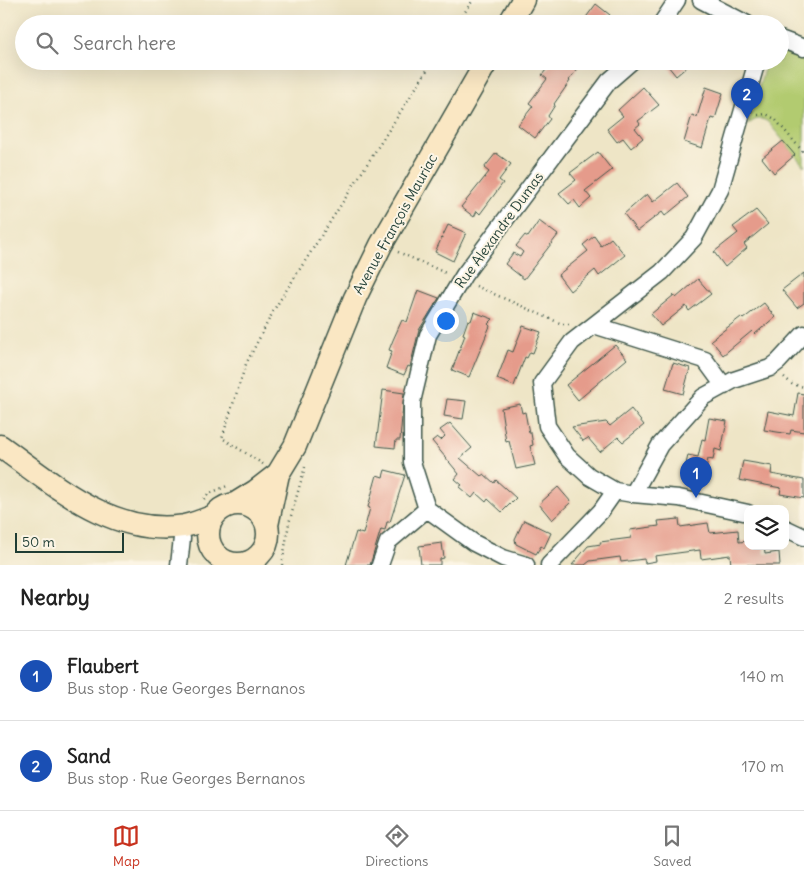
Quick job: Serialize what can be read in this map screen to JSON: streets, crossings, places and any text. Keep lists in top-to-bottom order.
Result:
{
  "streets": {
    "street": ["Avenue François Mauriac", "Rue Alexandre Dumas"]
  },
  "scale_bar": "50 m",
  "page": {
    "search": "Search here",
    "pins": ["2", "1"],
    "scale": "50 m",
    "heading": ["Nearby", "2 results"],
    "list": [
      {
        "mark": "1",
        "name": "Flaubert",
        "note": "Bus stop · Rue Georges Bernanos",
        "value": "140 m"
      },
      {
        "mark": "2",
        "name": "Sand",
        "note": "Bus stop · Rue Georges Bernanos",
        "value": "170 m"
      }
    ],
    "nav": ["Map", "Directions", "Saved"]
  }
}
